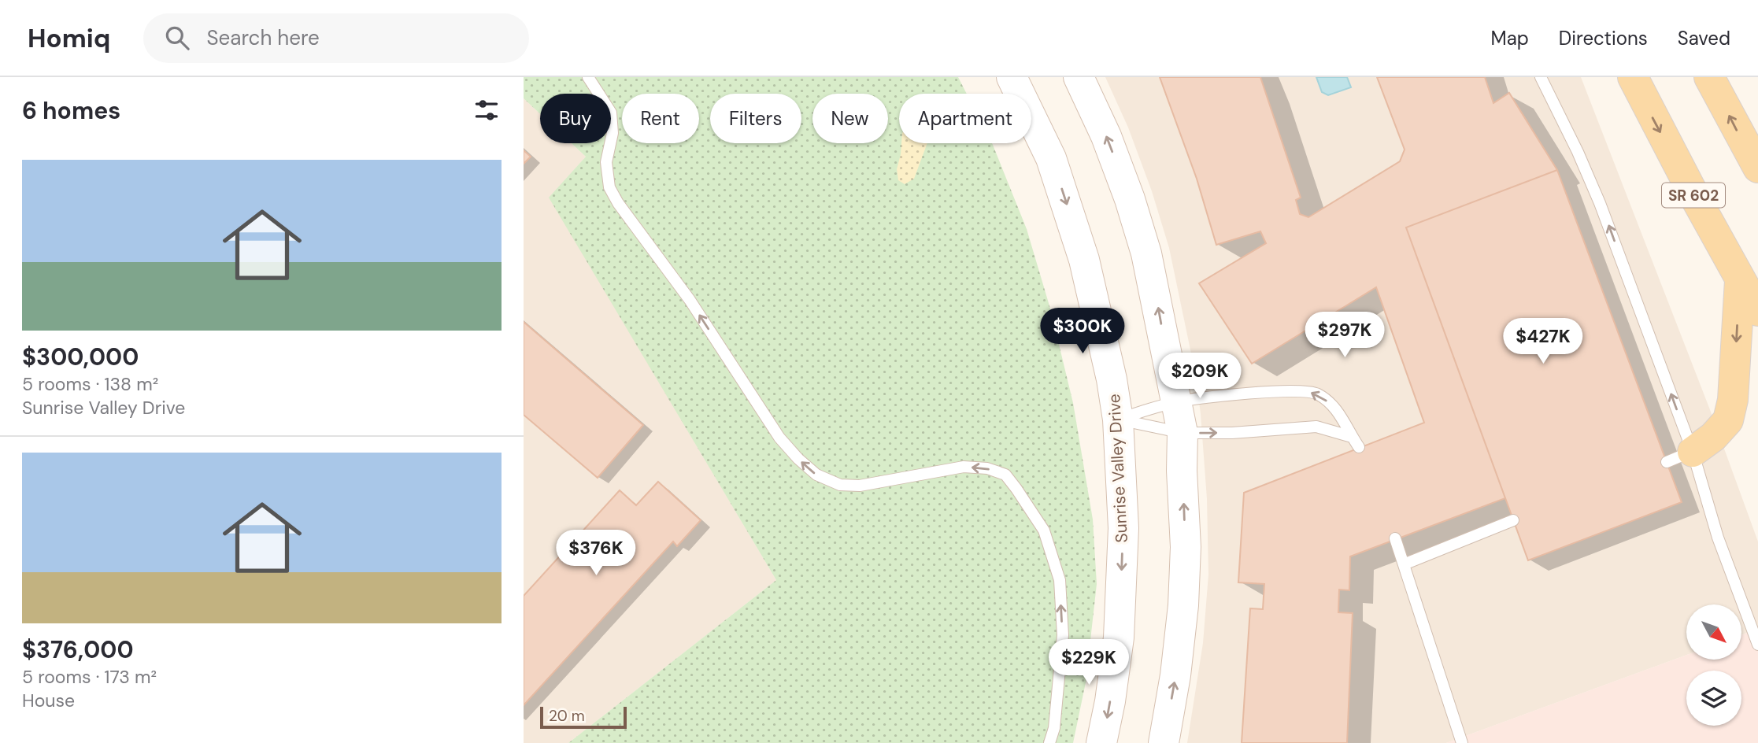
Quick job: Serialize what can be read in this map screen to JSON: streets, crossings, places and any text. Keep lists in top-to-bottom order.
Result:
{
  "streets": {
    "main road": ["SR 602", "Sunrise Valley Drive"]
  },
  "scale_bar": "20 m",
  "north": "bottom right",
  "page": {
    "header": "Homiq",
    "search": "Search here",
    "nav": ["Map", "Directions", "Saved"],
    "heading": "6 homes",
    "chip": [
      "Buy",
      "Rent",
      "Filters",
      "New",
      "Apartment"
    ],
    "list": [
      {
        "name": "$300,000",
        "note": "5 rooms · 138 m² · Sunrise Valley Drive"
      },
      {
        "name": "$376,000",
        "note": "5 rooms · 173 m² · House"
      }
    ],
    "price": [
      "$300K",
      "$297K",
      "$427K",
      "$209K",
      "$376K",
      "$229K"
    ],
    "scale": "20 m"
  }
}
